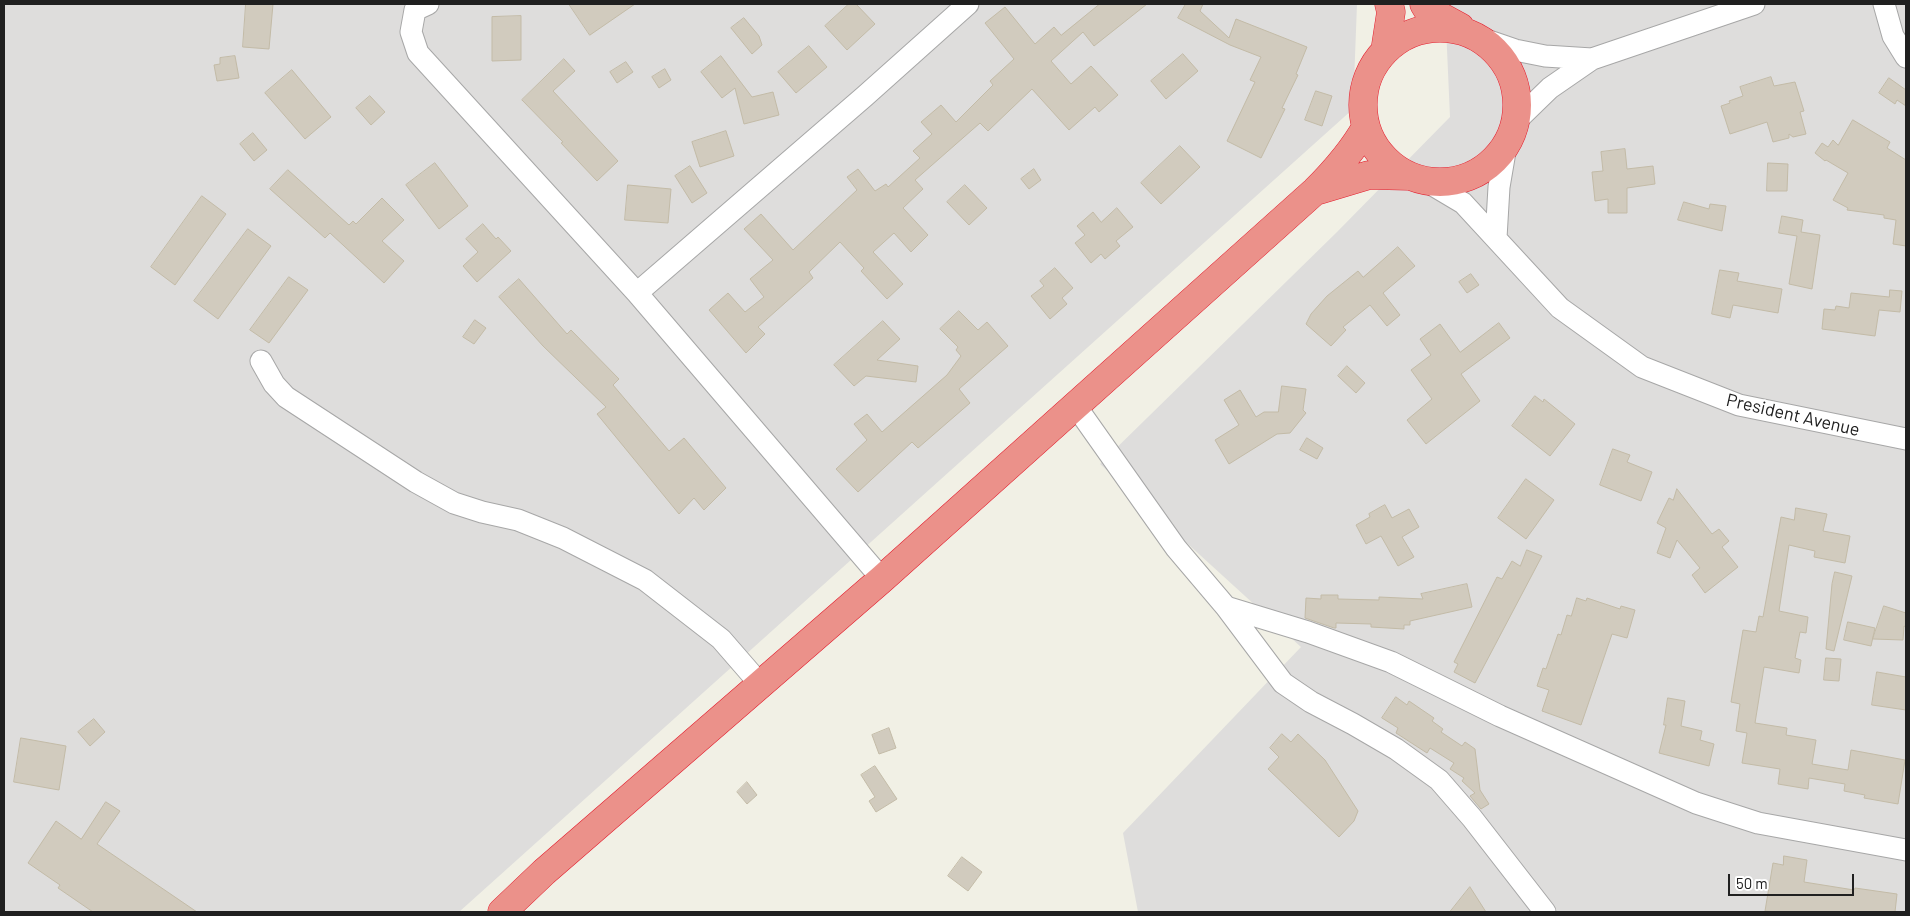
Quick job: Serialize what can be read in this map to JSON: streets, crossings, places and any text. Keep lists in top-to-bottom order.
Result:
{
  "streets": {
    "street": ["President Avenue"]
  },
  "scale_bar": "50 m"
}
